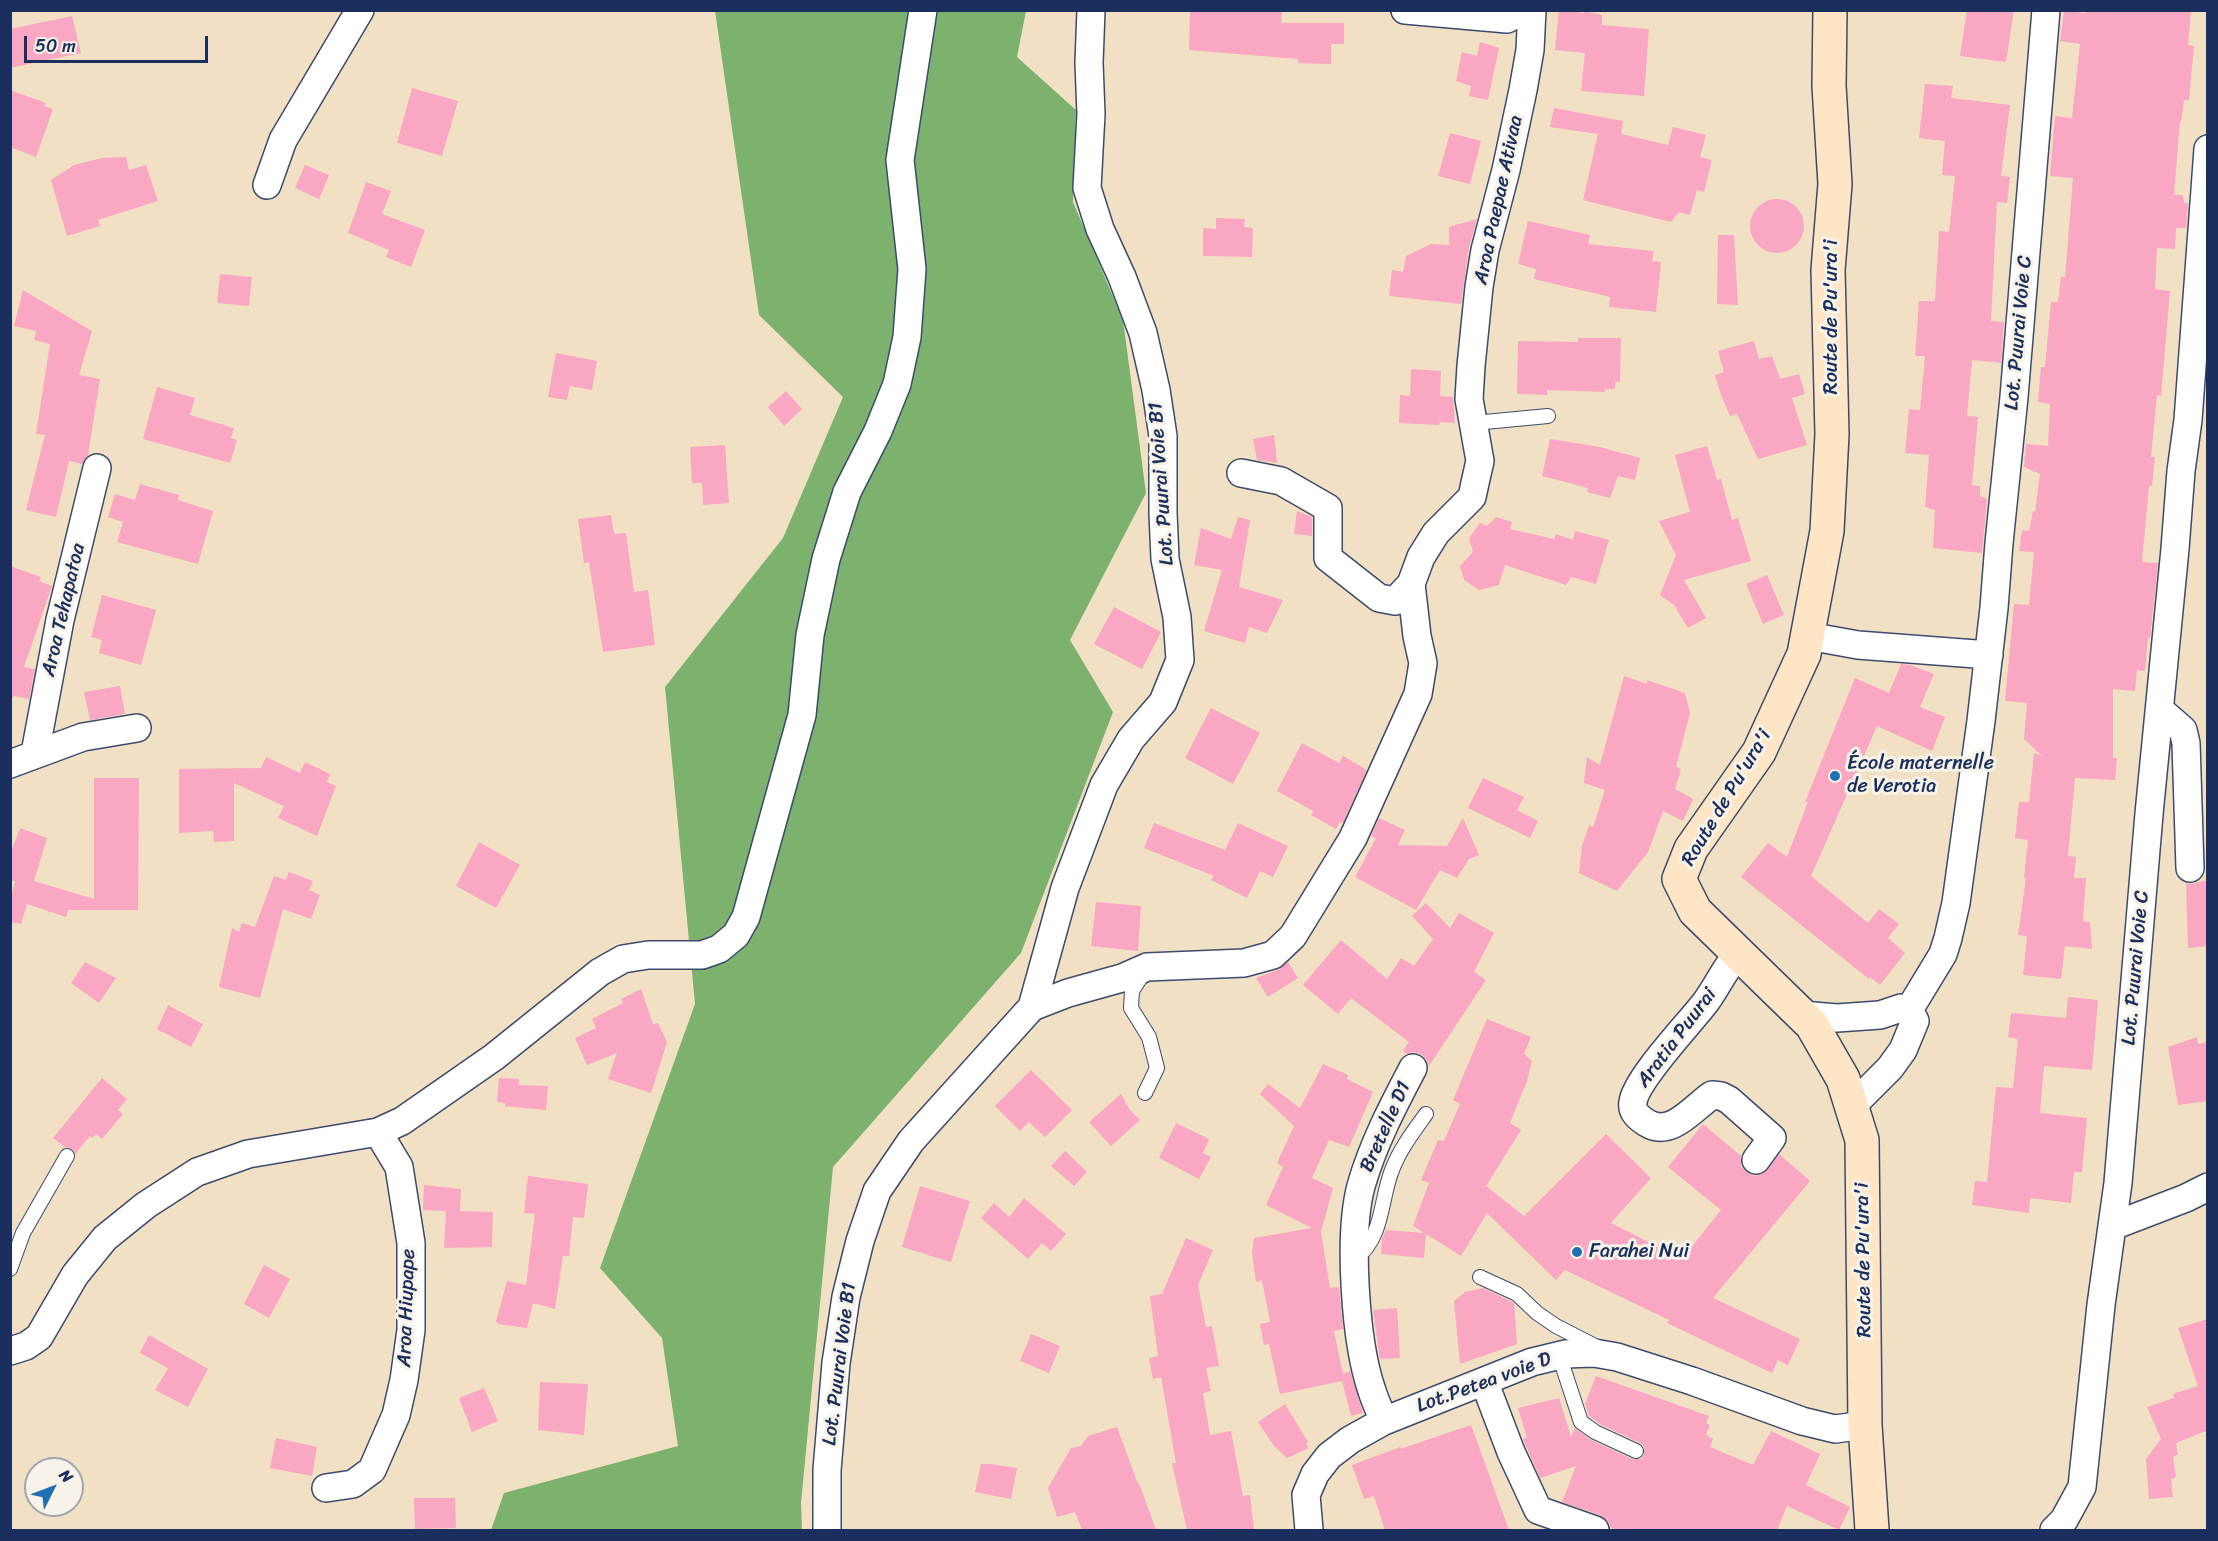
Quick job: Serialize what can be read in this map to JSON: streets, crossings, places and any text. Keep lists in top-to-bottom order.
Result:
{
  "streets": {
    "main road": ["Route de Pu'ura'i"],
    "street": [
      "Aroa Paepae Ativaa",
      "Lot. Puurai Voie C",
      "Lot. Puurai Voie B1",
      "Aroa Tehapatoa",
      "Aratia Puurai",
      "Bretelle D1",
      "Aroa Hiupape",
      "Lot.Petea voie D"
    ]
  },
  "crossings": [
    ["Aroa Paepae Ativaa", "Lot. Puurai Voie B1"],
    ["Route de Pu'ura'i", "Lot. Puurai Voie C"],
    ["Route de Pu'ura'i", "Aratia Puurai"],
    ["Route de Pu'ura'i", "Lot.Petea voie D"],
    ["Bretelle D1", "Lot.Petea voie D"]
  ],
  "places": ["École maternelle de Verotia", "Farahei Nui"],
  "scale_bar": "50 m",
  "north": "top right"
}
